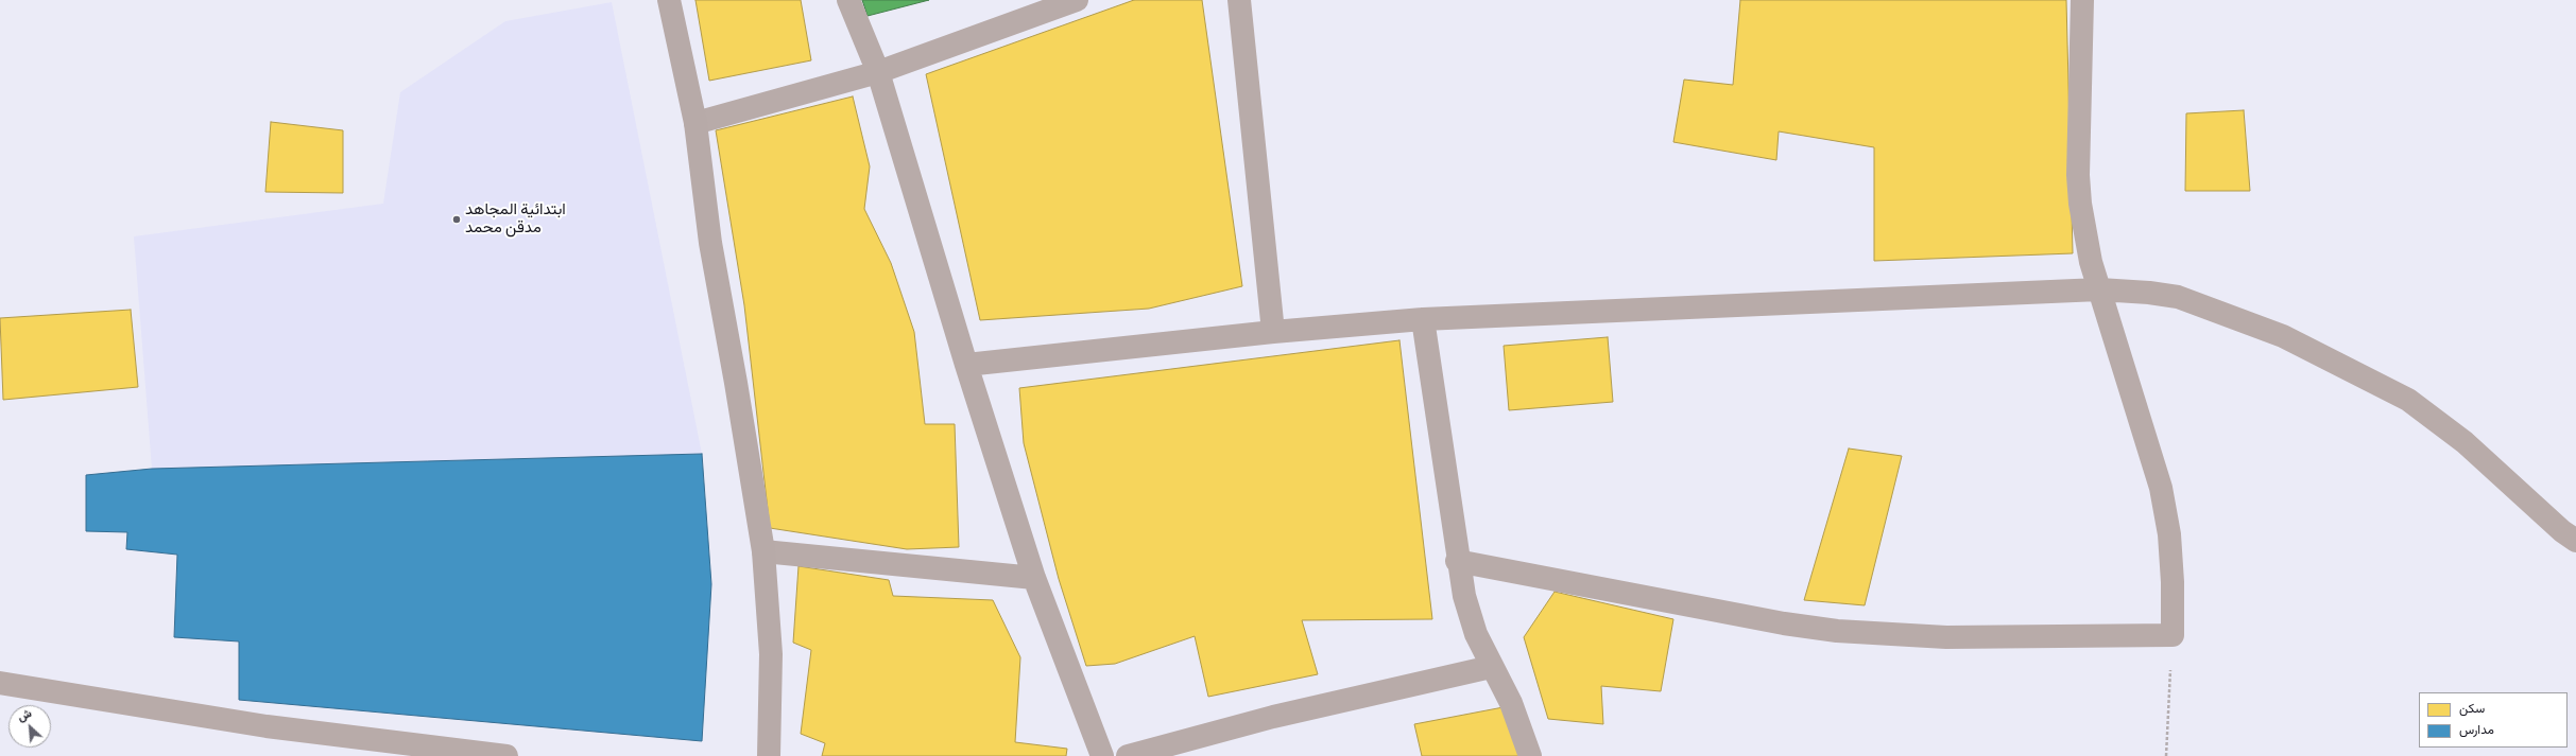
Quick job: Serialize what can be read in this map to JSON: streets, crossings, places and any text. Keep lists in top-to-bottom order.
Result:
{
  "places": ["ابتدائية المجاهد مدقن محمد"],
  "legend": ["سكن", "مدارس"],
  "north": "top left"
}
